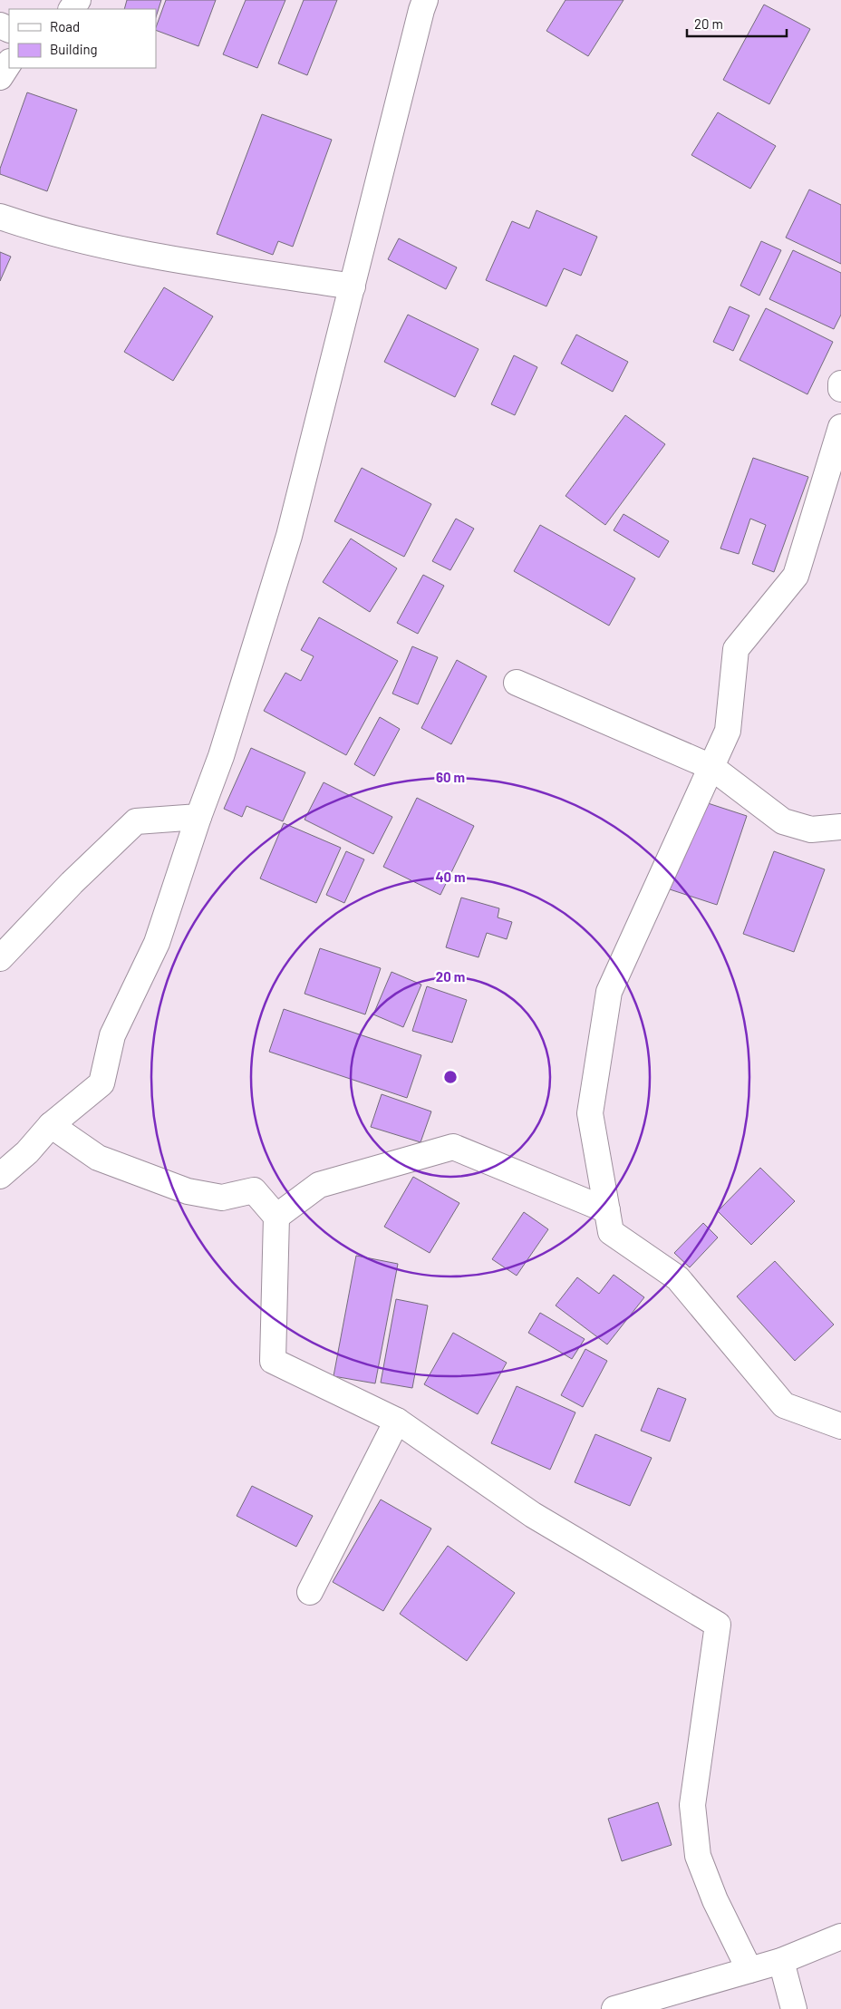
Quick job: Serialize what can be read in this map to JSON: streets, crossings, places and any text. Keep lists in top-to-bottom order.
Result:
{
  "legend": ["Road", "Building"],
  "scale_bar": "20 m",
  "rings": ["60 m", "40 m", "20 m"]
}
